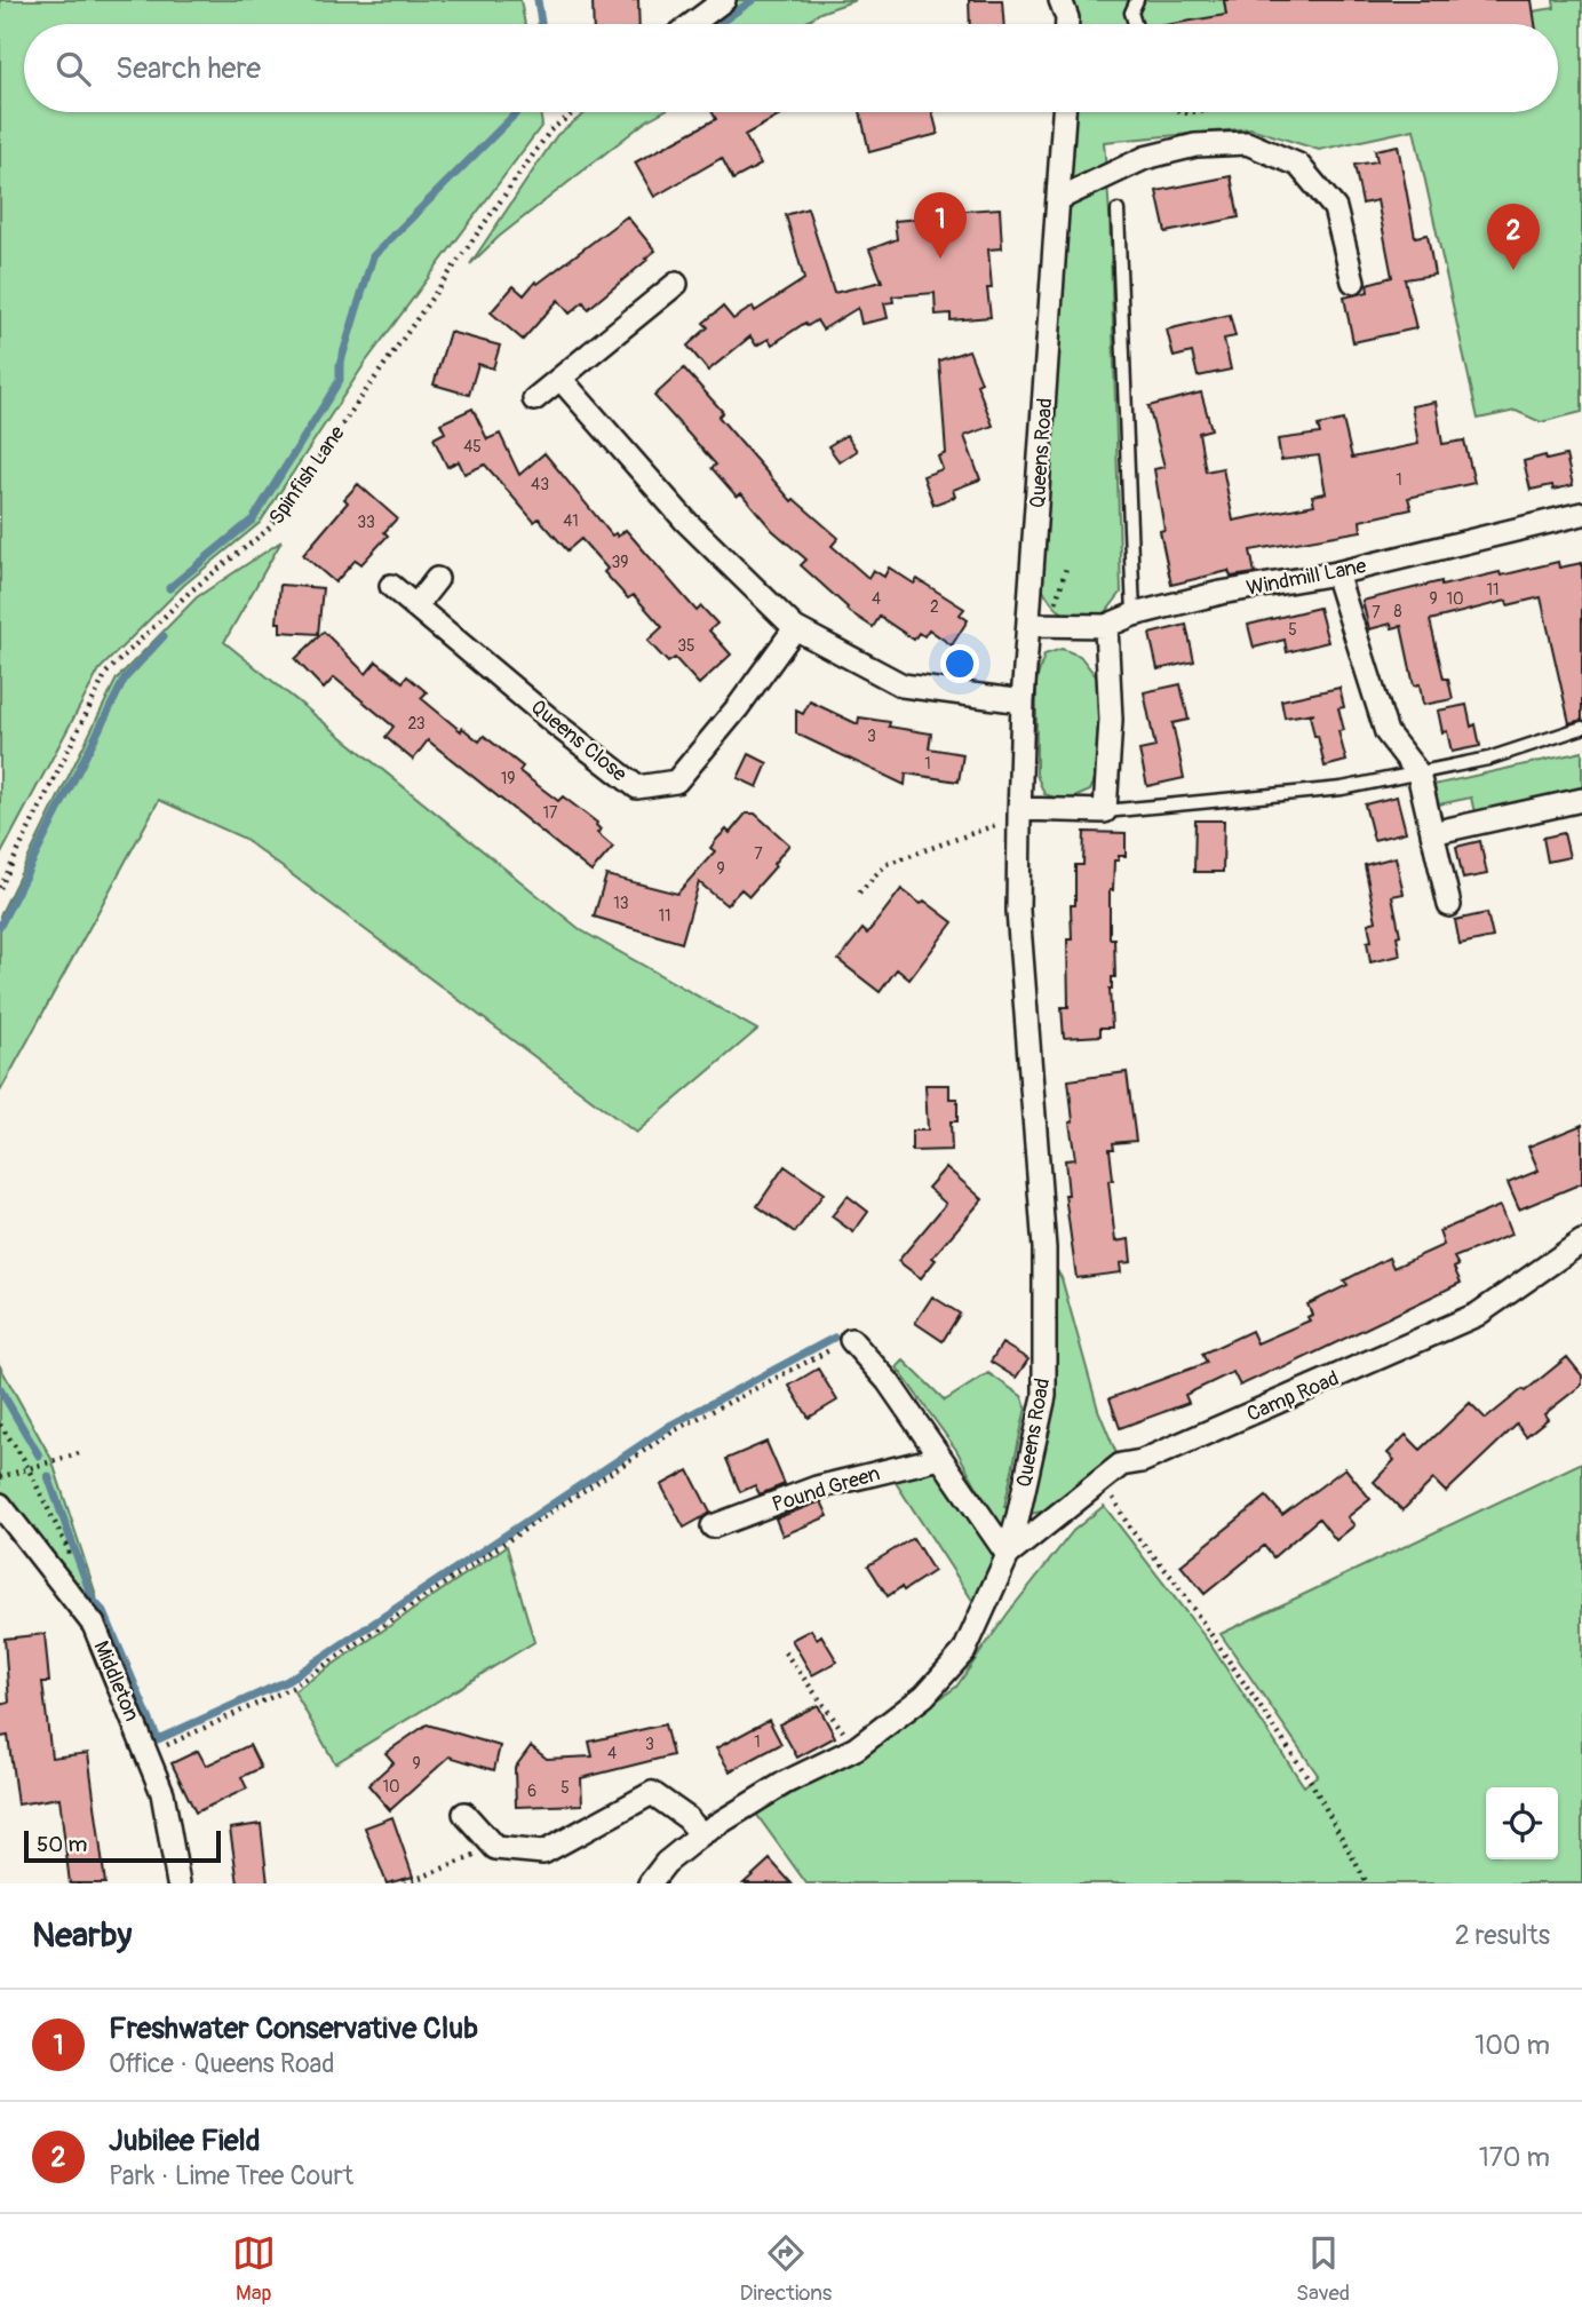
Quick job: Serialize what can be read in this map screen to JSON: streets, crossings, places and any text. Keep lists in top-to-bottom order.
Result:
{
  "streets": {
    "street": [
      "Queens Road",
      "Windmill Lane",
      "Queens Close",
      "Camp Road",
      "Pound Green",
      "Middleton"
    ],
    "path": ["Spinfish Lane"]
  },
  "crossings": [
    ["Queens Road", "Windmill Lane"],
    ["Queens Road", "Camp Road"]
  ],
  "house_numbers": [
    "45",
    "1",
    "43",
    "41",
    "33",
    "39",
    "11",
    "4",
    "9",
    "10",
    "2",
    "8",
    "7",
    "5",
    "35",
    "23",
    "3",
    "1",
    "19",
    "17",
    "7",
    "9",
    "13",
    "11",
    "1",
    "3",
    "4",
    "9",
    "10",
    "5",
    "6"
  ],
  "scale_bar": "50 m",
  "page": {
    "search": "Search here",
    "pins": ["1", "2"],
    "scale": "50 m",
    "heading": ["Nearby", "2 results"],
    "list": [
      {
        "mark": "1",
        "name": "Freshwater Conservative Club",
        "note": "Office · Queens Road",
        "value": "100 m"
      },
      {
        "mark": "2",
        "name": "Jubilee Field",
        "note": "Park · Lime Tree Court",
        "value": "170 m"
      }
    ],
    "nav": ["Map", "Directions", "Saved"]
  }
}
